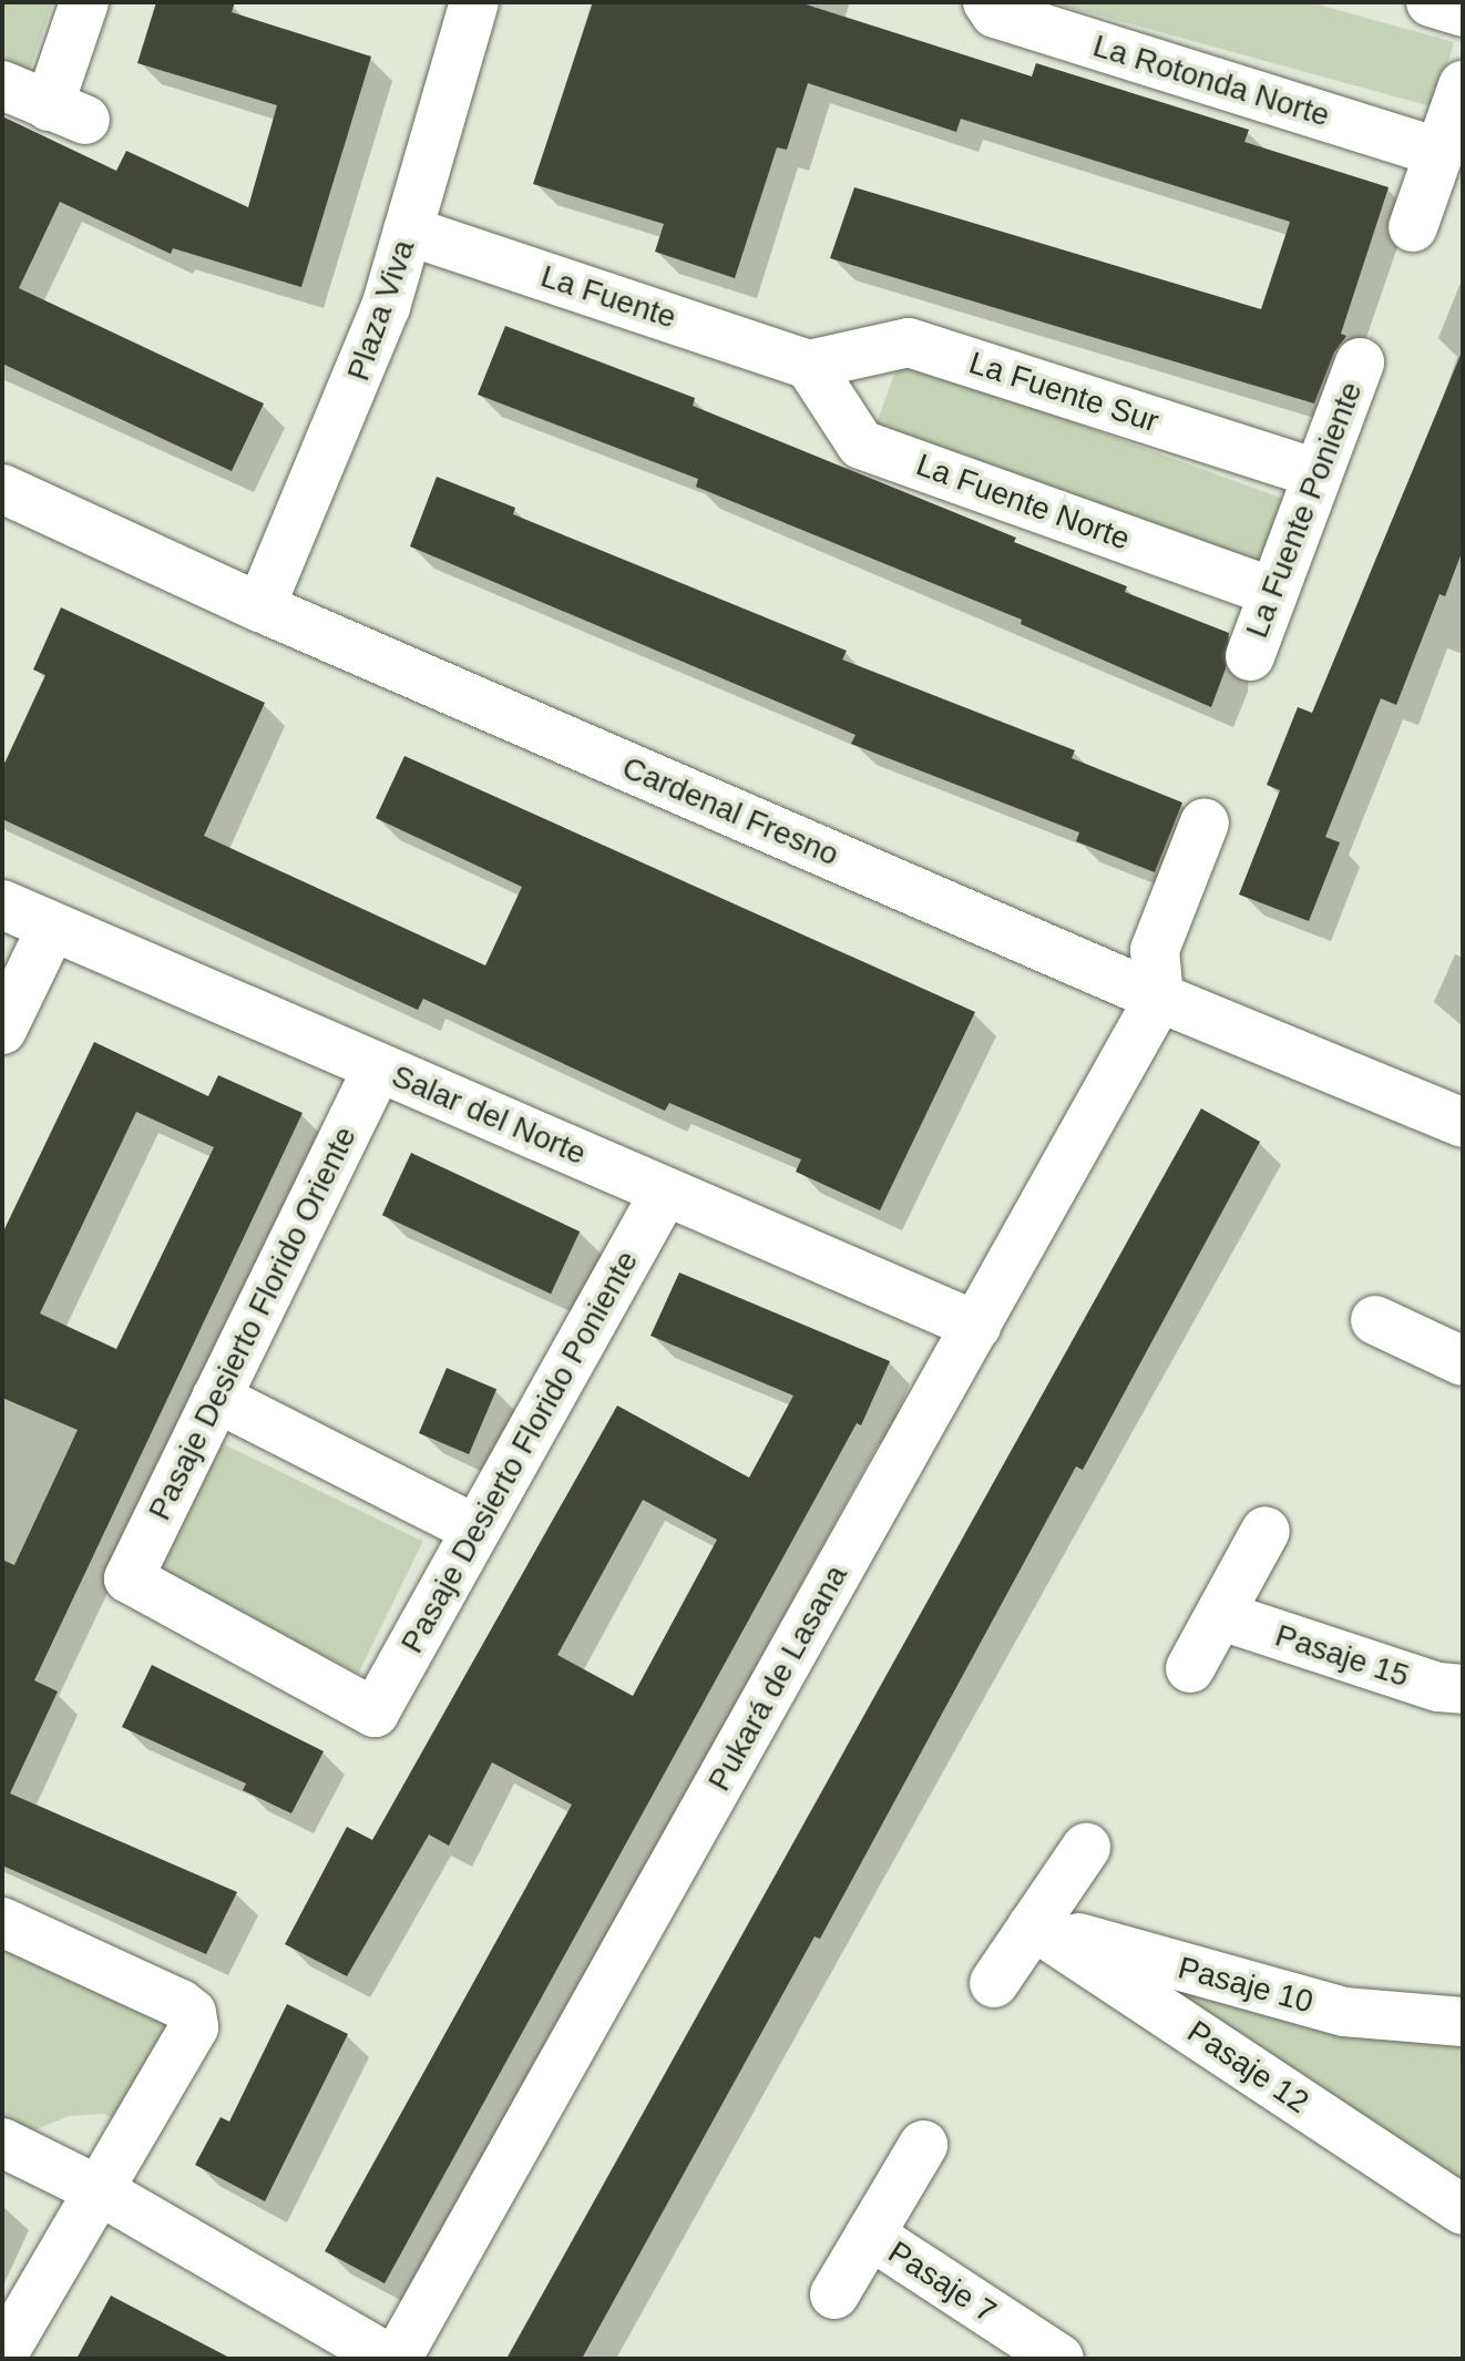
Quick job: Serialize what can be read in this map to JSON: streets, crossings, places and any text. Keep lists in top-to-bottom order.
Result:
{
  "streets": {
    "street": [
      "La Rotonda Norte",
      "La Fuente",
      "Plaza Viva",
      "La Fuente Sur",
      "La Fuente Norte",
      "La Fuente Poniente",
      "Cardenal Fresno",
      "Salar del Norte",
      "Pasaje Desierto Florido Oriente",
      "Pasaje Desierto Florido Poniente",
      "Pasaje 15",
      "Pukará de Lasana",
      "Pasaje 10",
      "Pasaje 12",
      "Pasaje 7"
    ]
  },
  "crossings": [
    ["La Fuente", "Plaza Viva"],
    ["La Fuente", "La Fuente Sur"],
    ["La Fuente", "La Fuente Norte"],
    ["Plaza Viva", "Cardenal Fresno"],
    ["La Fuente Sur", "La Fuente Norte"],
    ["La Fuente Sur", "La Fuente Poniente"],
    ["La Fuente Norte", "La Fuente Poniente"],
    ["Cardenal Fresno", "Pukará de Lasana"],
    ["Salar del Norte", "Pasaje Desierto Florido Oriente"],
    ["Salar del Norte", "Pasaje Desierto Florido Poniente"],
    ["Salar del Norte", "Pukará de Lasana"],
    ["Pasaje Desierto Florido Oriente", "Pasaje Desierto Florido Poniente"],
    ["Pasaje 10", "Pasaje 12"]
  ]
}
